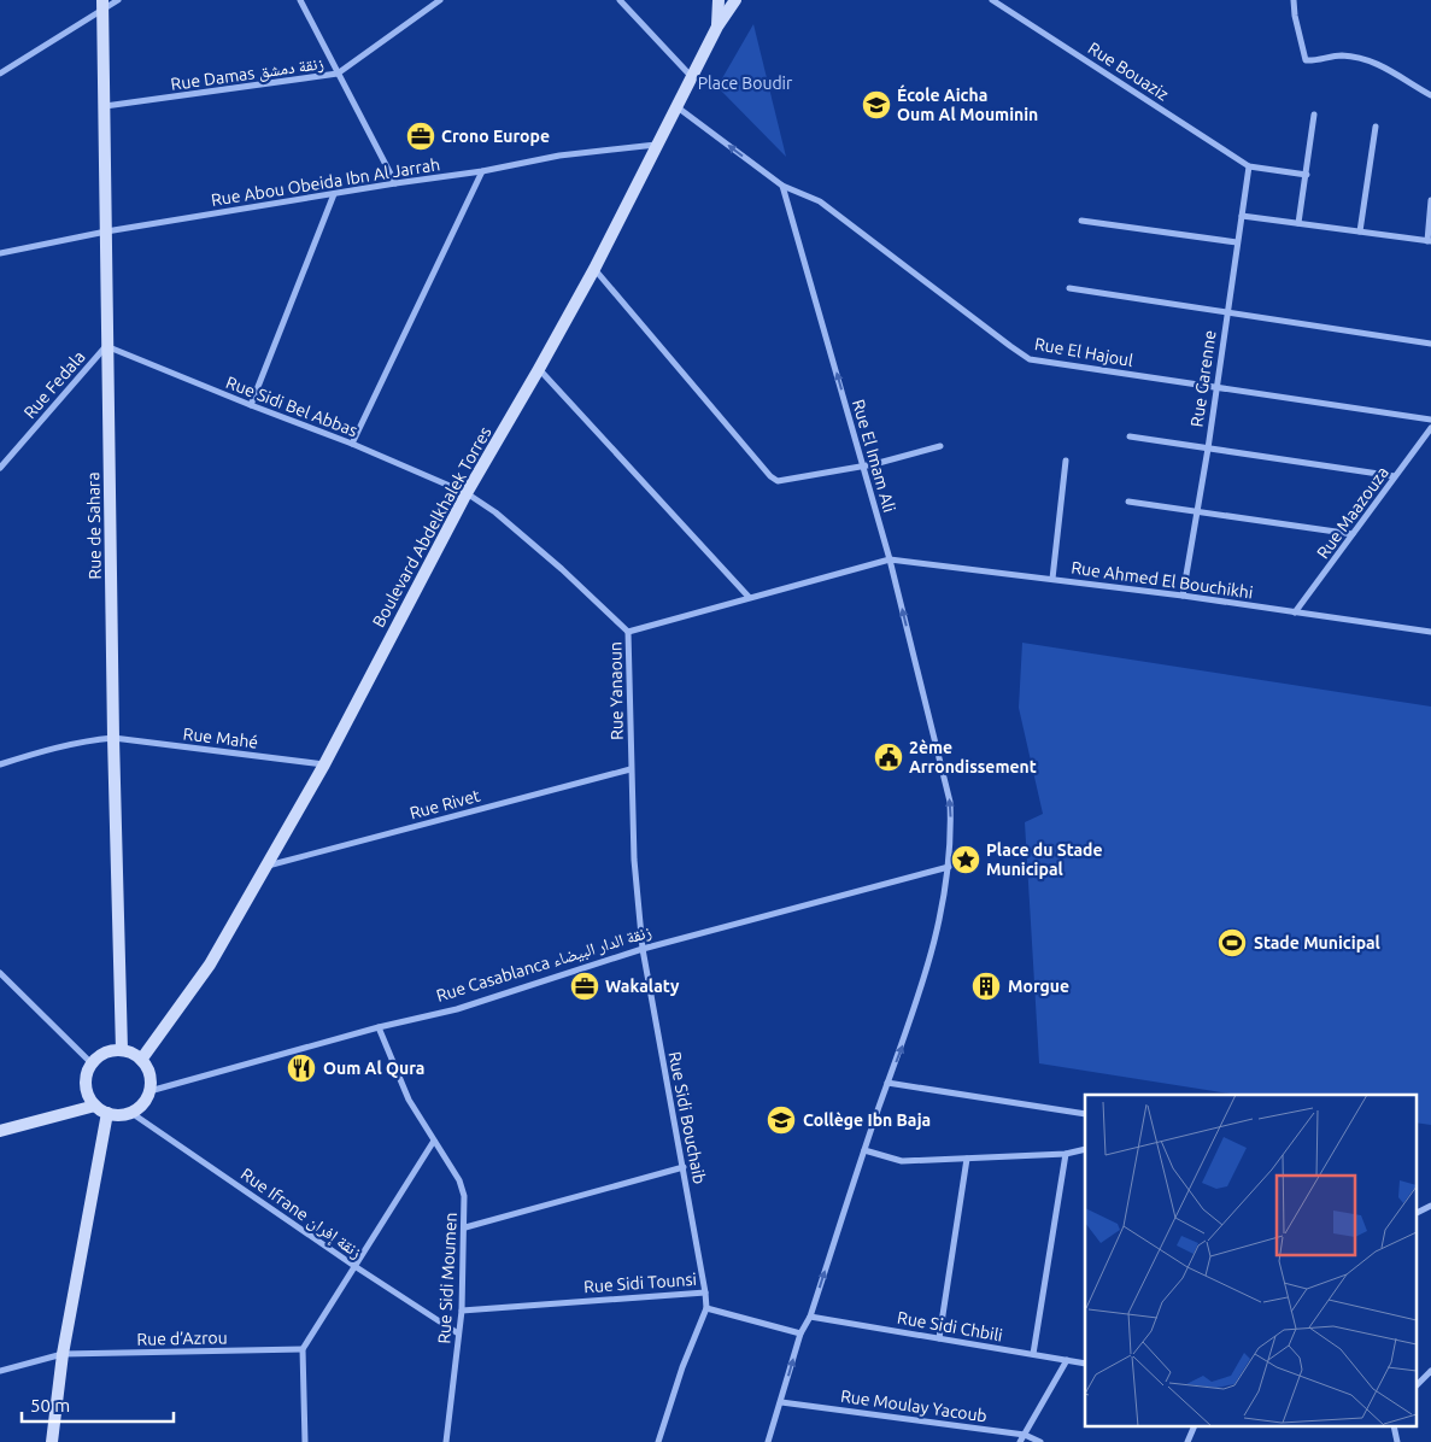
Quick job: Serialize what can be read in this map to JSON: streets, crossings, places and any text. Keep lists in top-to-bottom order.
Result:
{
  "streets": {
    "main road": ["Rue de Sahara", "Boulevard Abdelkhalek Torres"],
    "street": [
      "Rue Bouaziz",
      "Rue Damas زنقة دمشق",
      "Rue Abou Obeida Ibn Al Jarrah",
      "Rue El Hajoul",
      "Rue Garenne",
      "Rue Fedala",
      "Rue Sidi Bel Abbas",
      "Rue El Imam Ali",
      "Rue Maazouza",
      "Rue Ahmed El Bouchikhi",
      "Rue Yanaoun",
      "Rue Mahé",
      "Rue Rivet",
      "Rue Casablanca زنقة الدار البيضاء",
      "Rue Sidi Bouchaib",
      "Rue Ifrane زنقة إفران",
      "Rue Sidi Moumen",
      "Rue Sidi Tounsi",
      "Rue Sidi Chbili",
      "Rue d’Azrou",
      "Rue Moulay Yacoub"
    ]
  },
  "crossings": [
    ["Rue Bouaziz", "Rue Garenne"],
    ["Rue Damas زنقة دمشق", "Rue de Sahara"],
    ["Rue Abou Obeida Ibn Al Jarrah", "Rue de Sahara"],
    ["Rue Abou Obeida Ibn Al Jarrah", "Boulevard Abdelkhalek Torres"],
    ["Rue El Hajoul", "Rue Garenne"],
    ["Rue El Hajoul", "Rue El Imam Ali"],
    ["Rue Garenne", "Rue Ahmed El Bouchikhi"],
    ["Rue Fedala", "Rue Sidi Bel Abbas"],
    ["Rue Fedala", "Rue de Sahara"],
    ["Rue Sidi Bel Abbas", "Rue de Sahara"],
    ["Rue Sidi Bel Abbas", "Boulevard Abdelkhalek Torres"],
    ["Rue Sidi Bel Abbas", "Rue Yanaoun"],
    ["Rue El Imam Ali", "Rue Ahmed El Bouchikhi"],
    ["Rue El Imam Ali", "Rue Yanaoun"],
    ["Rue El Imam Ali", "Rue Casablanca زنقة الدار البيضاء"],
    ["Rue El Imam Ali", "Rue Sidi Tounsi"],
    ["Rue El Imam Ali", "Rue Sidi Chbili"],
    ["Rue El Imam Ali", "Rue Moulay Yacoub"],
    ["Rue Maazouza", "Rue Ahmed El Bouchikhi"],
    ["Rue de Sahara", "Boulevard Abdelkhalek Torres"],
    ["Rue de Sahara", "Rue Mahé"],
    ["Rue de Sahara", "Rue Casablanca زنقة الدار البيضاء"],
    ["Rue de Sahara", "Rue Ifrane زنقة إفران"],
    ["Boulevard Abdelkhalek Torres", "Rue Mahé"],
    ["Boulevard Abdelkhalek Torres", "Rue Rivet"],
    ["Boulevard Abdelkhalek Torres", "Rue Casablanca زنقة الدار البيضاء"],
    ["Boulevard Abdelkhalek Torres", "Rue Ifrane زنقة إفران"],
    ["Rue Ahmed El Bouchikhi", "Rue Yanaoun"],
    ["Rue Yanaoun", "Rue Rivet"],
    ["Rue Yanaoun", "Rue Casablanca زنقة الدار البيضاء"],
    ["Rue Yanaoun", "Rue Sidi Bouchaib"],
    ["Rue Casablanca زنقة الدار البيضاء", "Rue Sidi Bouchaib"],
    ["Rue Casablanca زنقة الدار البيضاء", "Rue Ifrane زنقة إفران"],
    ["Rue Casablanca زنقة الدار البيضاء", "Rue Sidi Moumen"],
    ["Rue Sidi Bouchaib", "Rue Sidi Tounsi"],
    ["Rue Ifrane زنقة إفران", "Rue Sidi Moumen"],
    ["Rue Sidi Moumen", "Rue Sidi Tounsi"]
  ],
  "one_way": ["Rue El Imam Ali"],
  "parks": ["Place Boudir"],
  "places": {
    "school or university": ["École Aicha Oum Al Mouminin", "Collège Ibn Baja"],
    "office": ["Crono Europe", "Wakalaty"],
    "public building": ["2ème Arrondissement"],
    "place": ["Place du Stade Municipal"],
    "sports": ["Stade Municipal"],
    "building": ["Morgue"],
    "restaurant": ["Oum Al Qura"]
  },
  "scale_bar": "50 m"
}
